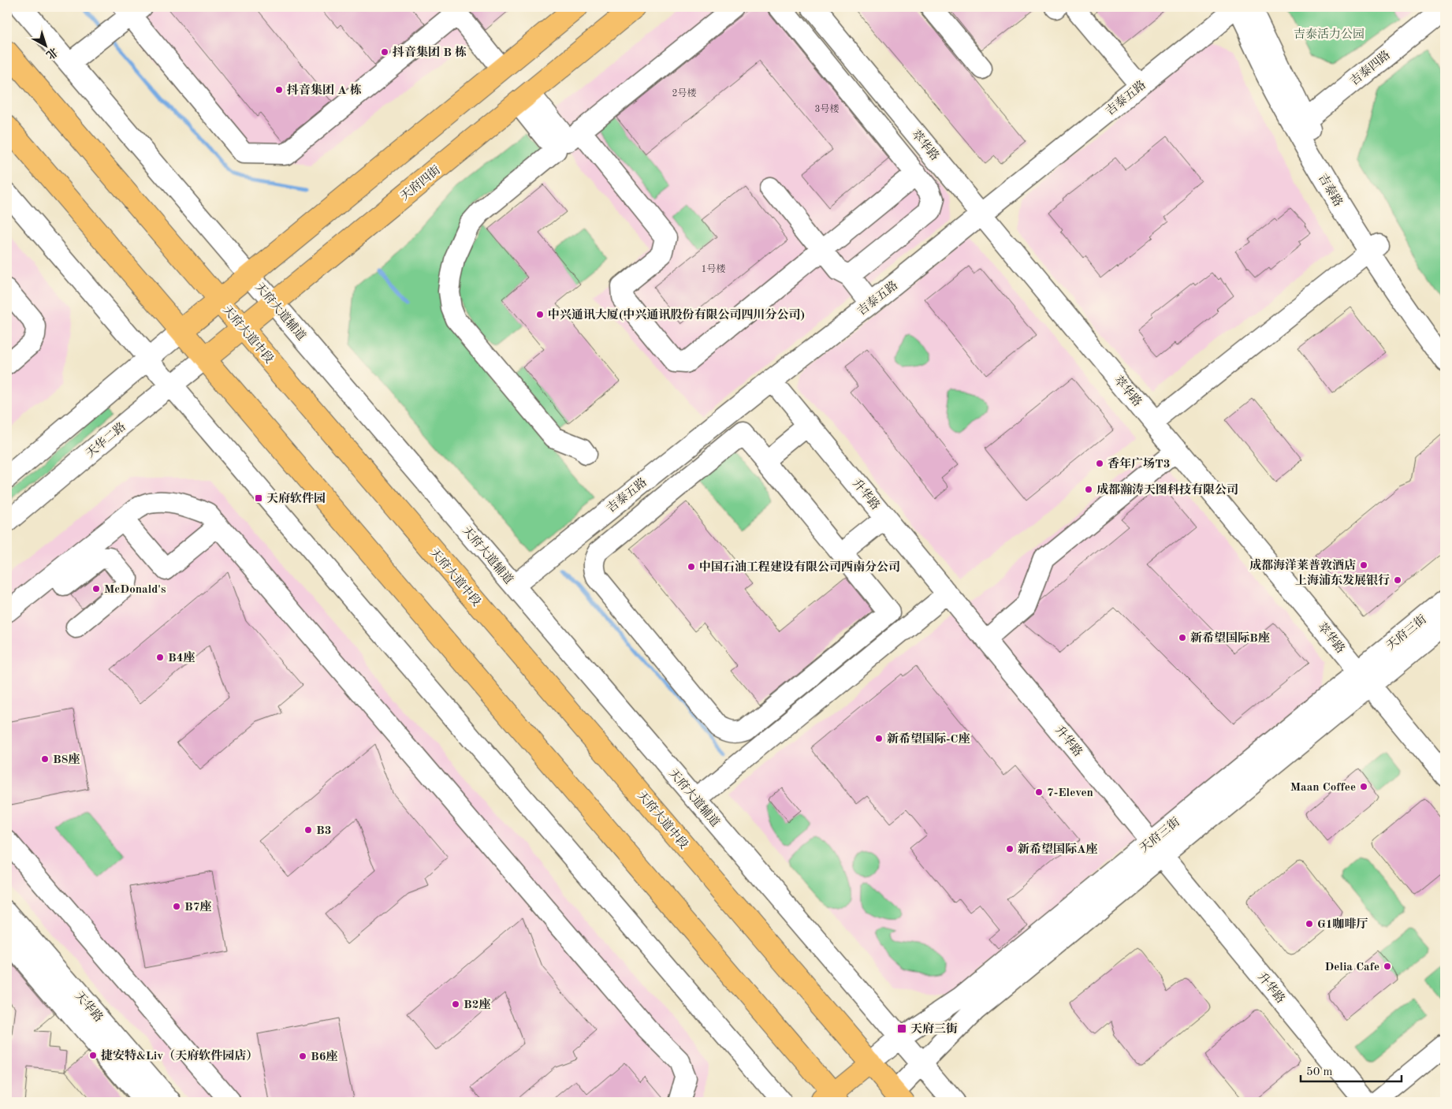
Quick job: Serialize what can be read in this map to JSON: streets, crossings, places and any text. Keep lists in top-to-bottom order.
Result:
{
  "streets": {
    "main road": ["天府四街", "天府大道中段"],
    "street": [
      "吉泰四路",
      "吉泰五路",
      "萃华路",
      "吉泰路",
      "天府大道辅道",
      "天华二路",
      "升华路",
      "天府三街",
      "天华路"
    ]
  },
  "crossings": [
    ["吉泰四路", "吉泰路"],
    ["吉泰五路", "萃华路"],
    ["吉泰五路", "吉泰路"],
    ["吉泰五路", "天府大道辅道"],
    ["吉泰五路", "升华路"],
    ["萃华路", "天府三街"],
    ["天府四街", "天府大道辅道"],
    ["天府四街", "天府大道中段"],
    ["天府四街", "天华二路"],
    ["天府大道辅道", "天府三街"],
    ["天府大道中段", "天府三街"],
    ["升华路", "天府三街"]
  ],
  "parks": ["吉泰活力公园"],
  "places": {
    "other": [
      "抖音集团 B 栋",
      "抖音集团 A 栋",
      "中兴通讯大厦(中兴通讯股份有限公司四川分公司)",
      "香年广场T3",
      "成都瀚涛天图科技有限公司",
      "成都海洋莱普敦酒店",
      "中国石油工程建设有限公司西南分公司",
      "上海浦东发展银行",
      "McDonald's",
      "新希望国际B座",
      "B4座",
      "新希望国际-C座",
      "B8座",
      "Maan Coffee",
      "7-Eleven",
      "B3",
      "新希望国际A座",
      "B7座",
      "G1咖啡厅",
      "Delia Cafe",
      "B2座",
      "捷安特&Liv（天府软件园店）",
      "B6座"
    ],
    "transit": ["天府软件园", "天府三街"]
  },
  "house_numbers": ["2号楼", "3号楼", "1号楼"],
  "scale_bar": "50 m",
  "north": "bottom right"
}
